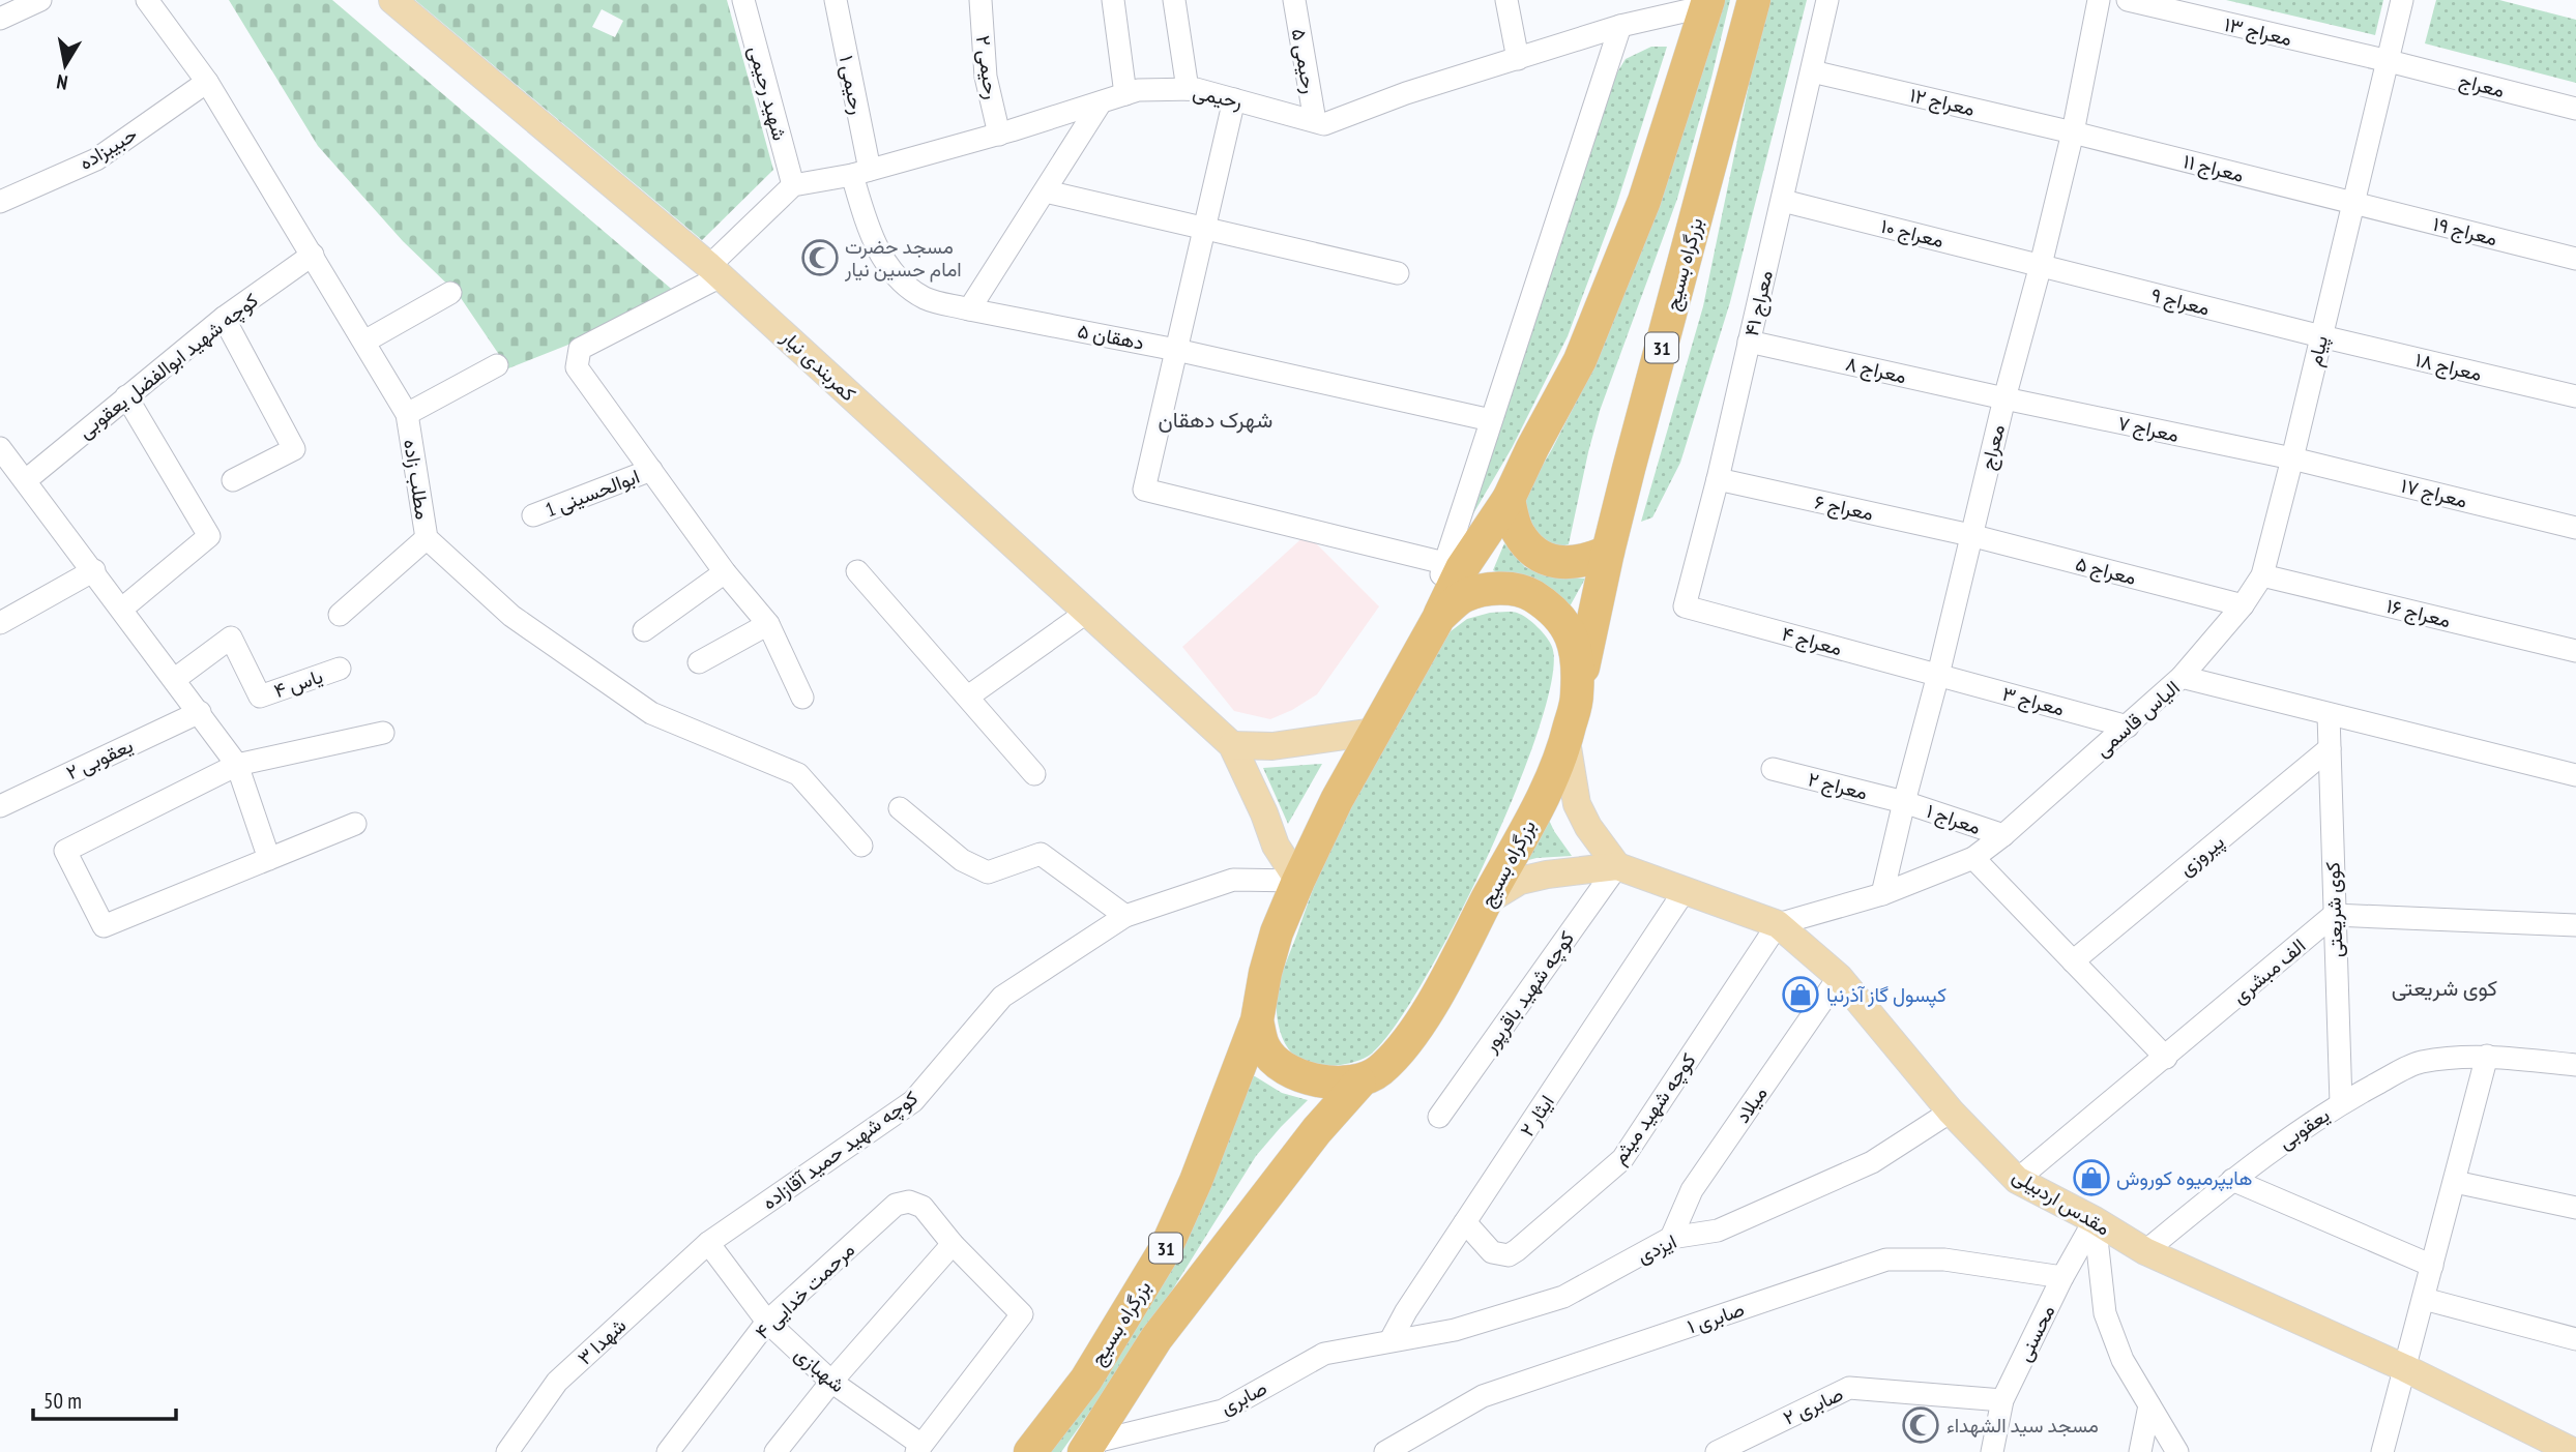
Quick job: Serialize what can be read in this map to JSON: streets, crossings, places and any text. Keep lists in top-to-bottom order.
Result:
{
  "streets": {
    "highway": ["بزرگراه بسیج", "31"],
    "main road": ["کمربندی نیار", "مقدس اردبیلی"],
    "street": [
      "معراج ۱۳",
      "رحیمی ۵",
      "رحیمی ۲",
      "رحیمی ۱",
      "معراج",
      "شهید رحیمی",
      "رحیمی",
      "معراج ۱۲",
      "حبیبزاده",
      "معراج ۱۱",
      "معراج ۱۹",
      "معراج ۱۰",
      "معراج ۹",
      "معراج ۴۱",
      "دهقان ۵",
      "پیام",
      "کوچه شهید ابوالفضل یعقوبی",
      "معراج ۱۸",
      "معراج ۸",
      "معراج ۷",
      "مطلب زاده",
      "ابوالحسینی 1",
      "معراج ۱۷",
      "معراج ۶",
      "معراج ۵",
      "معراج ۱۶",
      "معراج ۴",
      "یاس ۴",
      "معراج ۳",
      "الیاس قاسمی",
      "یعقوبی ۲",
      "معراج ۲",
      "معراج ۱",
      "پیروزی",
      "کوی شریعتی",
      "الف مبشری",
      "کوچه شهید باقرپور",
      "میلاد",
      "کوچه شهید میثم",
      "ایثار ۲",
      "یعقوبی",
      "کوچه شهید حمید آقازاده",
      "ایزدی",
      "مرحمت خدایی ۴",
      "صابری ۱",
      "محسنی",
      "شهدا ۳",
      "شهبازی",
      "صابری",
      "صابری ۲"
    ]
  },
  "crossings": [
    ["معراج ۱۳", "معراج"],
    ["معراج ۱۳", "پیام"],
    ["رحیمی ۵", "رحیمی"],
    ["رحیمی ۲", "رحیمی"],
    ["رحیمی ۱", "رحیمی"],
    ["رحیمی ۱", "دهقان ۵"],
    ["معراج", "معراج ۱۲"],
    ["معراج", "معراج ۱۱"],
    ["معراج", "معراج ۱۰"],
    ["معراج", "معراج ۹"],
    ["معراج", "پیام"],
    ["معراج", "معراج ۸"],
    ["معراج", "معراج ۷"],
    ["معراج", "معراج ۶"],
    ["معراج", "معراج ۵"],
    ["معراج", "معراج ۴"],
    ["معراج", "معراج ۳"],
    ["معراج", "الیاس قاسمی"],
    ["معراج", "معراج ۲"],
    ["معراج", "معراج ۱"],
    ["شهید رحیمی", "رحیمی"],
    ["رحیمی", "بزرگراه بسیج"],
    ["معراج ۱۲", "معراج ۱۱"],
    ["معراج ۱۲", "معراج ۴۱"],
    ["حبیبزاده", "مطلب زاده"],
    ["معراج ۱۱", "معراج ۱۹"],
    ["معراج ۱۱", "پیام"],
    ["معراج ۱۹", "پیام"],
    ["معراج ۱۰", "معراج ۹"],
    ["معراج ۱۰", "معراج ۴۱"],
    ["بزرگراه بسیج", "کوچه شهید حمید آقازاده"],
    ["بزرگراه بسیج", "صابری"],
    ["معراج ۹", "پیام"],
    ["معراج ۹", "معراج ۱۸"],
    ["معراج ۴۱", "معراج ۸"],
    ["معراج ۴۱", "معراج ۶"],
    ["معراج ۴۱", "معراج ۴"],
    ["پیام", "معراج ۱۸"],
    ["پیام", "معراج ۷"],
    ["پیام", "معراج ۱۷"],
    ["پیام", "معراج ۵"],
    ["پیام", "معراج ۱۶"],
    ["پیام", "الیاس قاسمی"],
    ["کوچه شهید ابوالفضل یعقوبی", "مطلب زاده"],
    ["معراج ۸", "معراج ۷"],
    ["معراج ۷", "معراج ۱۷"],
    ["معراج ۶", "معراج ۵"],
    ["معراج ۴", "معراج ۳"],
    ["معراج ۳", "الیاس قاسمی"],
    ["الیاس قاسمی", "معراج ۱"],
    ["الیاس قاسمی", "کوی شریعتی"],
    ["الیاس قاسمی", "کوچه شهید میثم"],
    ["الیاس قاسمی", "مقدس اردبیلی"],
    ["معراج ۲", "معراج ۱"],
    ["پیروزی", "کوی شریعتی"],
    ["کوی شریعتی", "الف مبشری"],
    ["کوی شریعتی", "یعقوبی"],
    ["الف مبشری", "مقدس اردبیلی"],
    ["کوچه شهید باقرپور", "مقدس اردبیلی"],
    ["میلاد", "مقدس اردبیلی"],
    ["میلاد", "ایزدی"],
    ["کوچه شهید میثم", "ایثار ۲"],
    ["کوچه شهید میثم", "مقدس اردبیلی"],
    ["ایثار ۲", "مقدس اردبیلی"],
    ["ایثار ۲", "ایزدی"],
    ["ایثار ۲", "صابری"],
    ["یعقوبی", "مقدس اردبیلی"],
    ["کوچه شهید حمید آقازاده", "شهدا ۳"],
    ["کوچه شهید حمید آقازاده", "شهبازی"],
    ["مقدس اردبیلی", "ایزدی"],
    ["مقدس اردبیلی", "محسنی"],
    ["ایزدی", "صابری"],
    ["مرحمت خدایی ۴", "شهبازی"],
    ["صابری ۱", "محسنی"],
    ["محسنی", "صابری ۲"],
    ["شهدا ۳", "شهبازی"]
  ],
  "districts": ["شهرک دهقان", "کوی شریعتی"],
  "places": {
    "mosque": ["مسجد حضرت امام حسین نیار", "مسجد سید الشهداء"],
    "shop": ["کپسول گاز آذرنیا", "هایپرمیوه کوروش"]
  },
  "scale_bar": "50 m",
  "north": "bottom"
}
